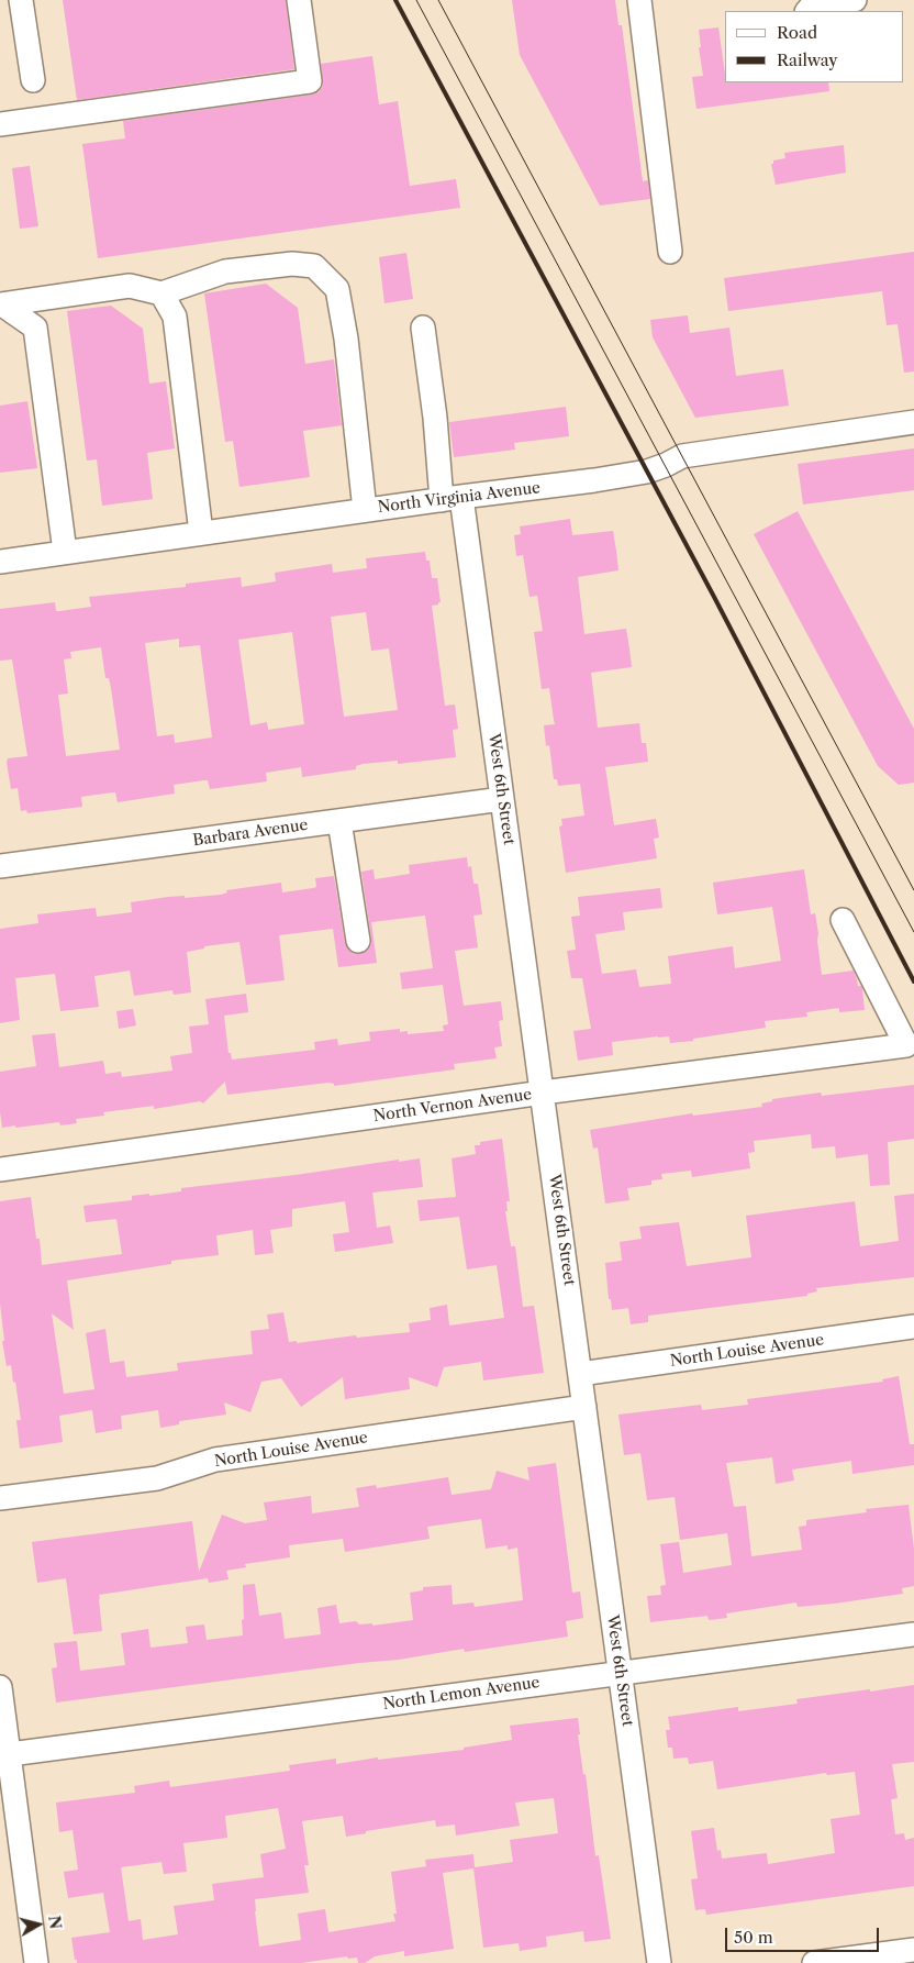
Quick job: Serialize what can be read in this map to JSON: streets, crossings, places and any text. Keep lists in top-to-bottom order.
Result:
{
  "streets": {
    "street": [
      "North Virginia Avenue",
      "West 6th Street",
      "Barbara Avenue",
      "North Vernon Avenue",
      "North Louise Avenue",
      "North Lemon Avenue"
    ]
  },
  "crossings": [
    ["North Virginia Avenue", "West 6th Street"],
    ["West 6th Street", "Barbara Avenue"],
    ["West 6th Street", "North Vernon Avenue"],
    ["West 6th Street", "North Louise Avenue"],
    ["West 6th Street", "North Lemon Avenue"]
  ],
  "legend": ["Road", "Railway"],
  "scale_bar": "50 m",
  "north": "right"
}
